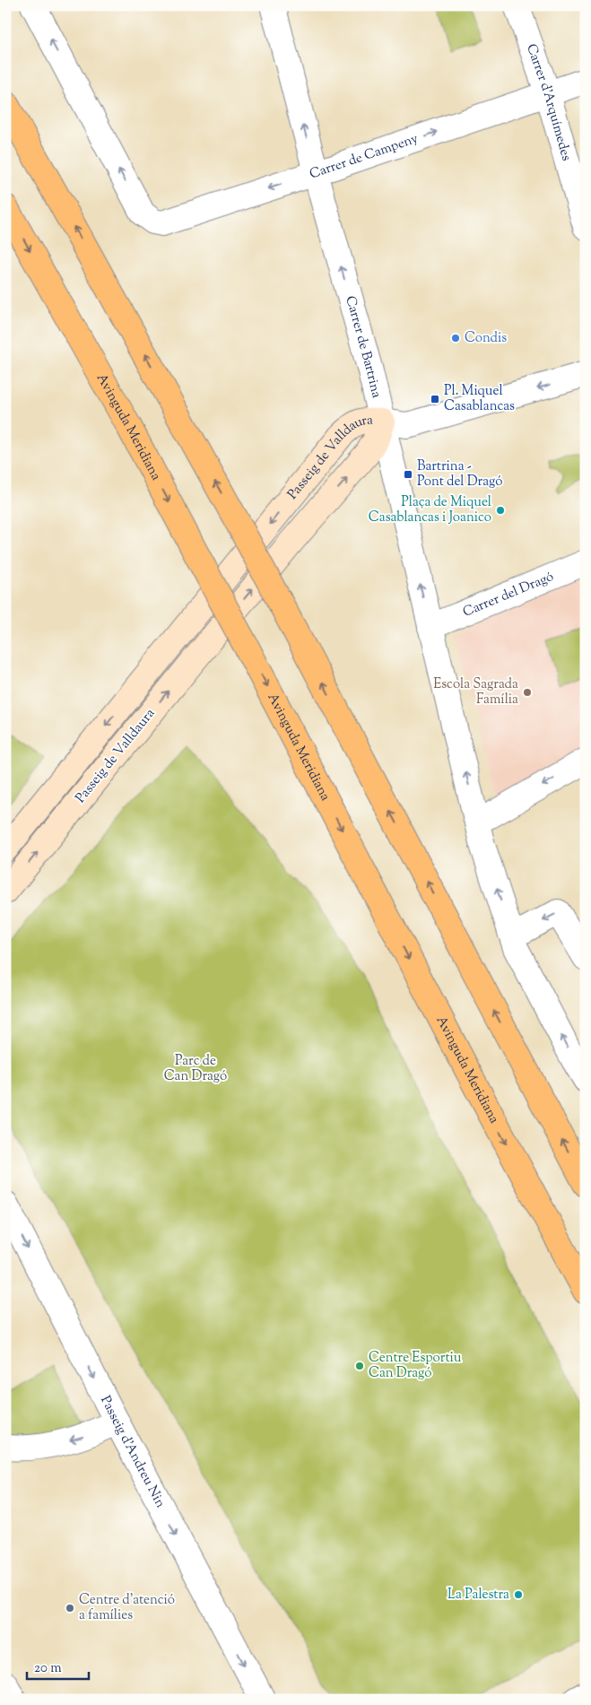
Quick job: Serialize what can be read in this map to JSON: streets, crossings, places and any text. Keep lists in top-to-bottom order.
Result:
{
  "streets": {
    "main road": ["Avinguda Meridiana"],
    "street": [
      "Carrer d'Arquímedes",
      "Carrer de Campeny",
      "Carrer de Bartrina",
      "Passeig de Valldaura",
      "Carrer del Dragó",
      "Passeig d'Andreu Nin"
    ]
  },
  "crossings": [
    ["Carrer d'Arquímedes", "Carrer de Campeny"],
    ["Carrer de Campeny", "Carrer de Bartrina"],
    ["Carrer de Bartrina", "Passeig de Valldaura"],
    ["Carrer de Bartrina", "Carrer del Dragó"]
  ],
  "one_way": ["Carrer de Bartrina", "Passeig d'Andreu Nin"],
  "parks": ["Parc de Can Dragó"],
  "places": {
    "other": [
      "Condis",
      "Plaça de Miquel Casablancas i Joanico",
      "Escola Sagrada Família",
      "Centre Esportiu Can Dragó",
      "La Palestra",
      "Centre d'atenció a famílies"
    ],
    "transit": ["Pl. Miquel Casablancas", "Bartrina - Pont del Dragó"]
  },
  "scale_bar": "20 m"
}
